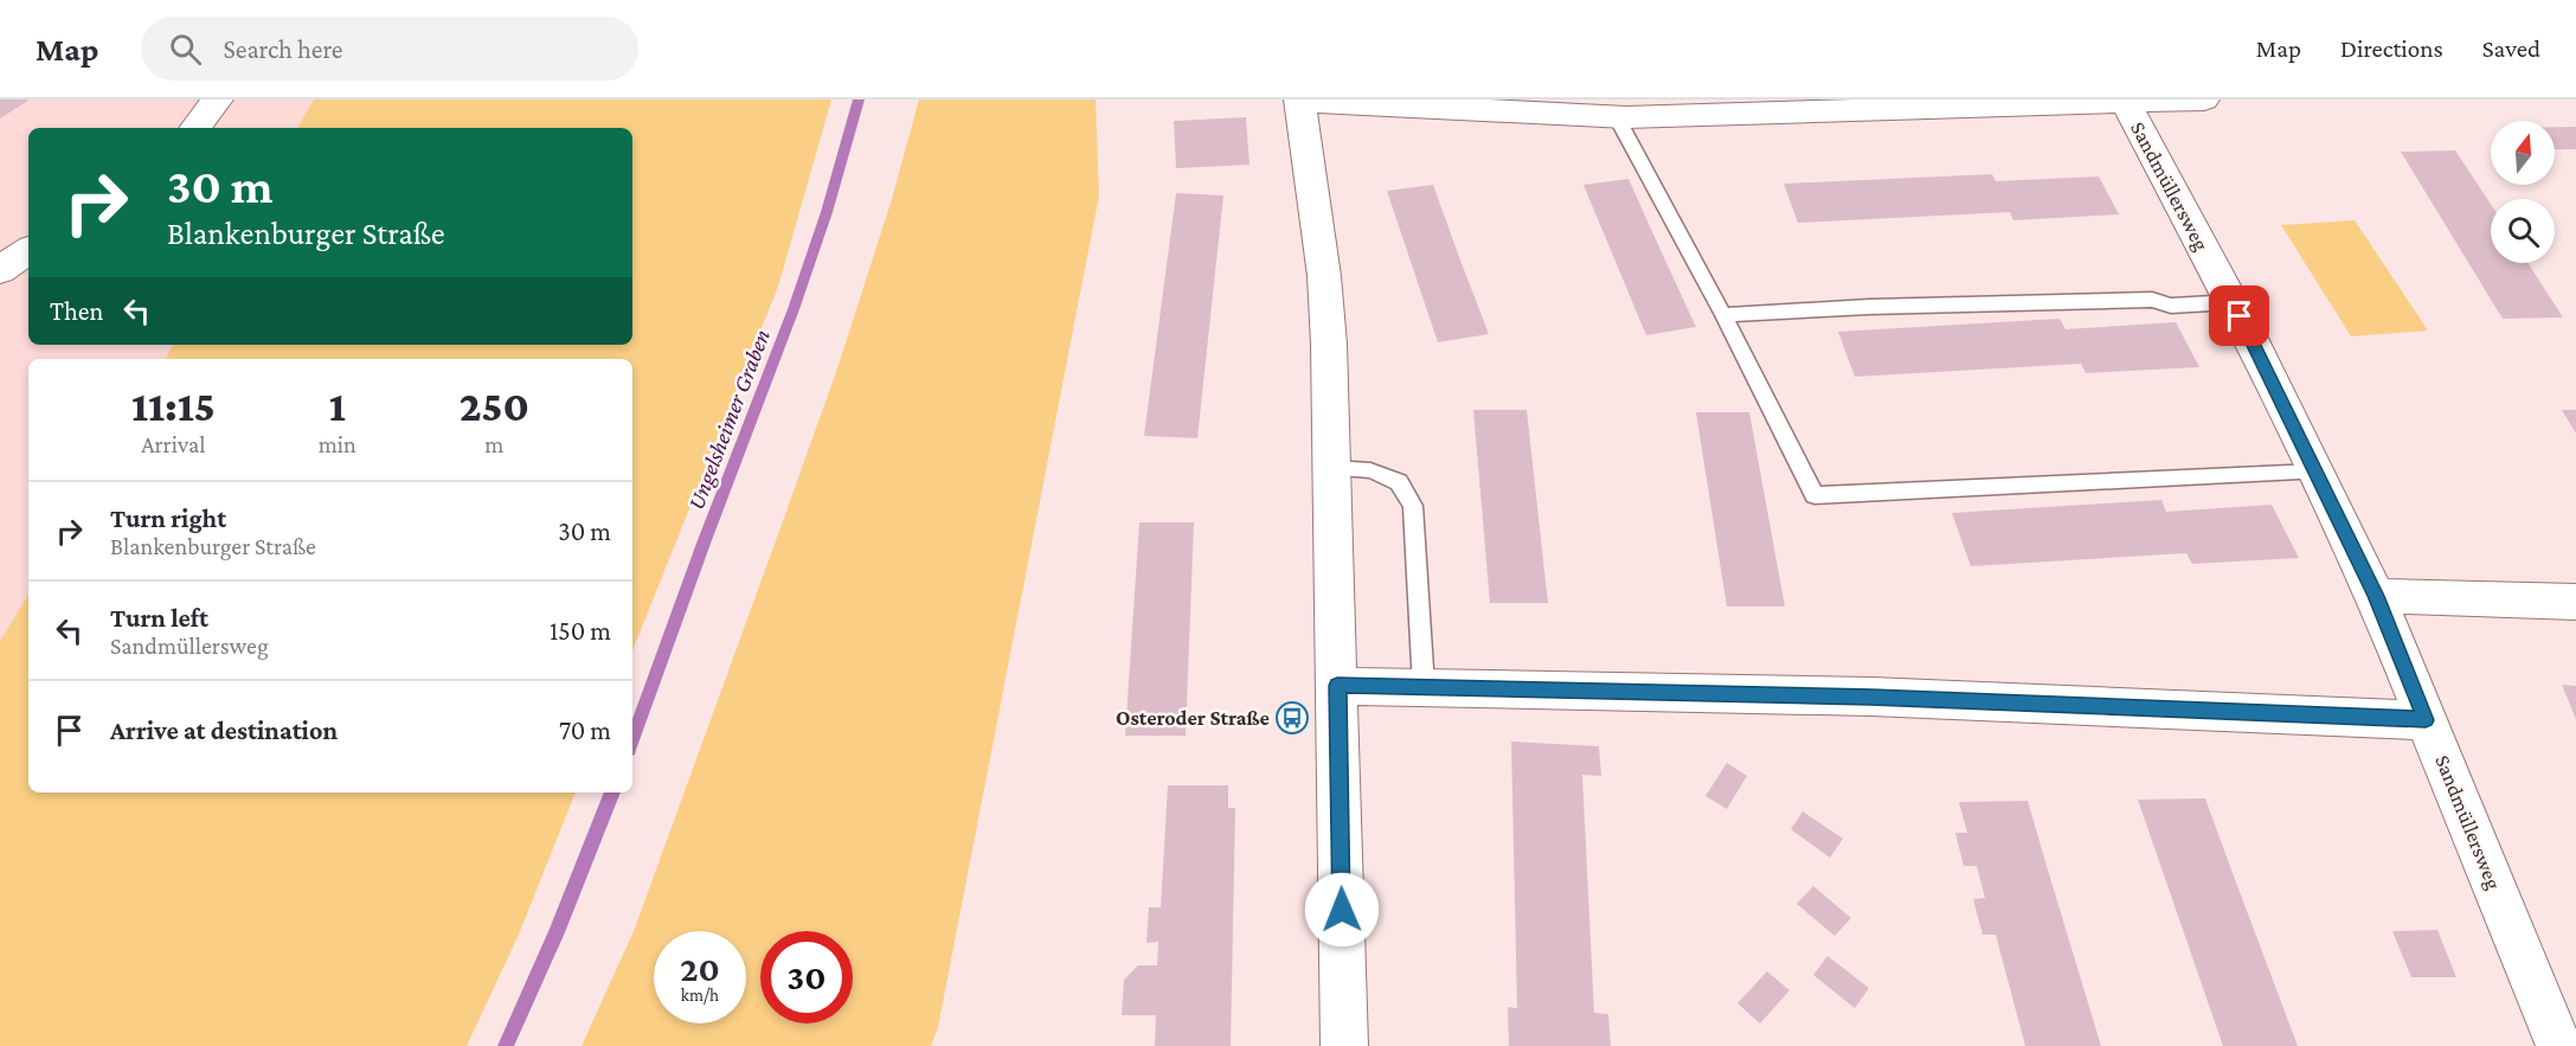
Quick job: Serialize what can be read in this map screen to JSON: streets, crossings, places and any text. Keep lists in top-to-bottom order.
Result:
{
  "streets": {
    "street": ["Sandmüllersweg"]
  },
  "water": ["Ungelsheimer Graben"],
  "places": {
    "bus stop": ["Osteroder Straße"]
  },
  "north": "top",
  "page": {
    "header": "Map",
    "search": "Search here",
    "nav": ["Map", "Directions", "Saved"],
    "turn": ["30 m", "Blankenburger Straße"],
    "then": "Then",
    "eta": [
      "11:15",
      "Arrival",
      "1",
      "min",
      "250",
      "m"
    ],
    "list": [
      {
        "name": "Turn right",
        "note": "Blankenburger Straße",
        "value": "30 m"
      },
      {
        "name": "Turn left",
        "note": "Sandmüllersweg",
        "value": "150 m"
      },
      {
        "name": "Arrive at destination",
        "value": "70 m"
      }
    ],
    "speed": "20 km/h",
    "limit": "30"
  }
}
